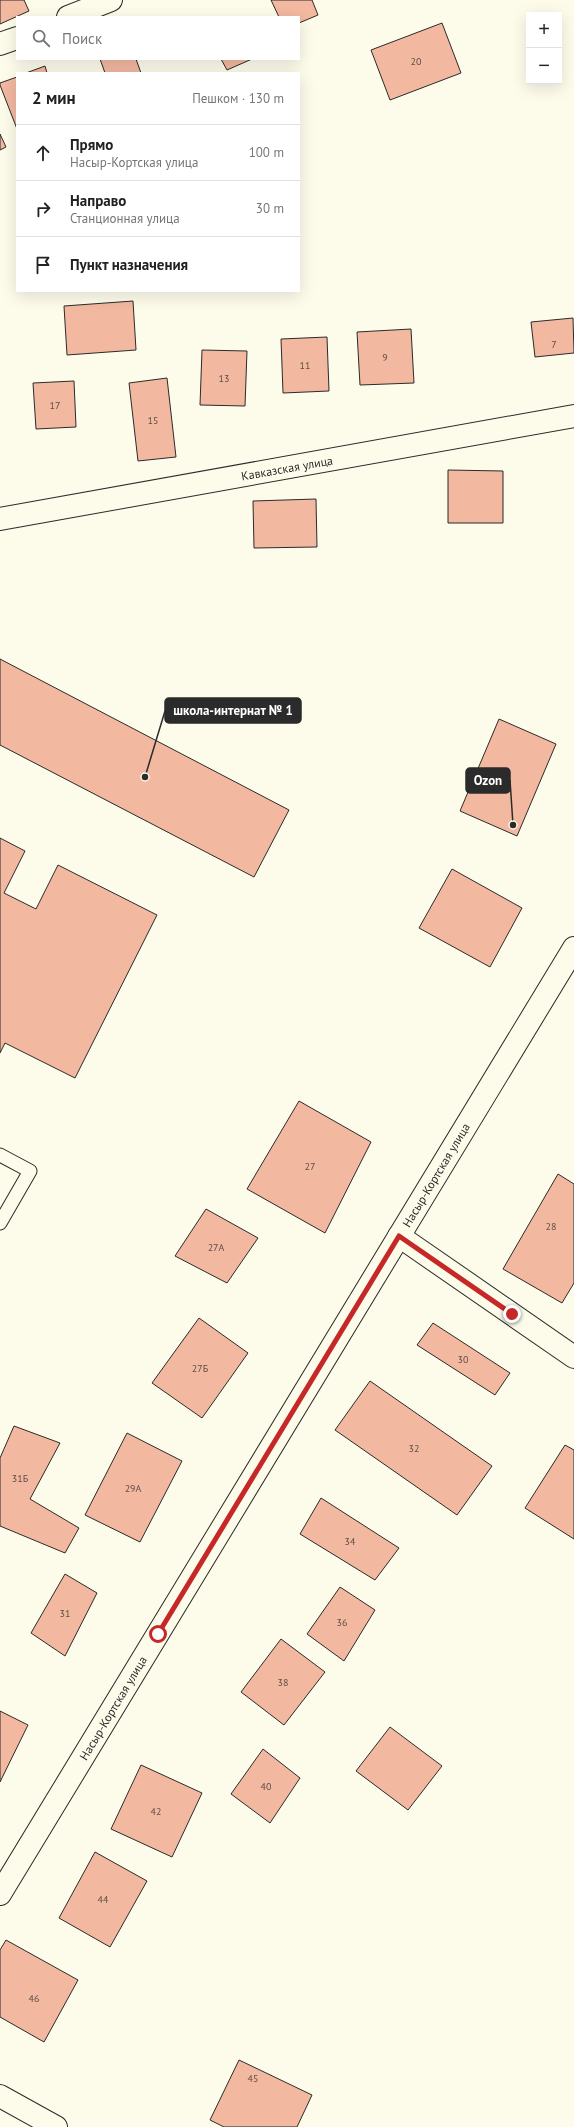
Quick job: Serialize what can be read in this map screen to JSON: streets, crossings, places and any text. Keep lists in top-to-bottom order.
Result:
{
  "streets": {
    "street": ["Кавказская улица", "Насыр-Кортская улица"]
  },
  "places": ["школа-интернат № 1", "Ozon"],
  "house_numbers": [
    "20",
    "7",
    "9",
    "11",
    "13",
    "17",
    "15",
    "27",
    "28",
    "27А",
    "30",
    "27Б",
    "32",
    "31Б",
    "29А",
    "34",
    "31",
    "36",
    "38",
    "40",
    "42",
    "44",
    "46",
    "45"
  ],
  "page": {
    "map_buttons": ["+", "−"],
    "search": "Поиск",
    "heading": ["2 мин", "Пешком · 130 m"],
    "list": [
      ["Прямо", "Насыр-Кортская улица", "100 m"],
      ["Направо", "Станционная улица", "30 m"],
      "Пункт назначения"
    ]
  }
}
